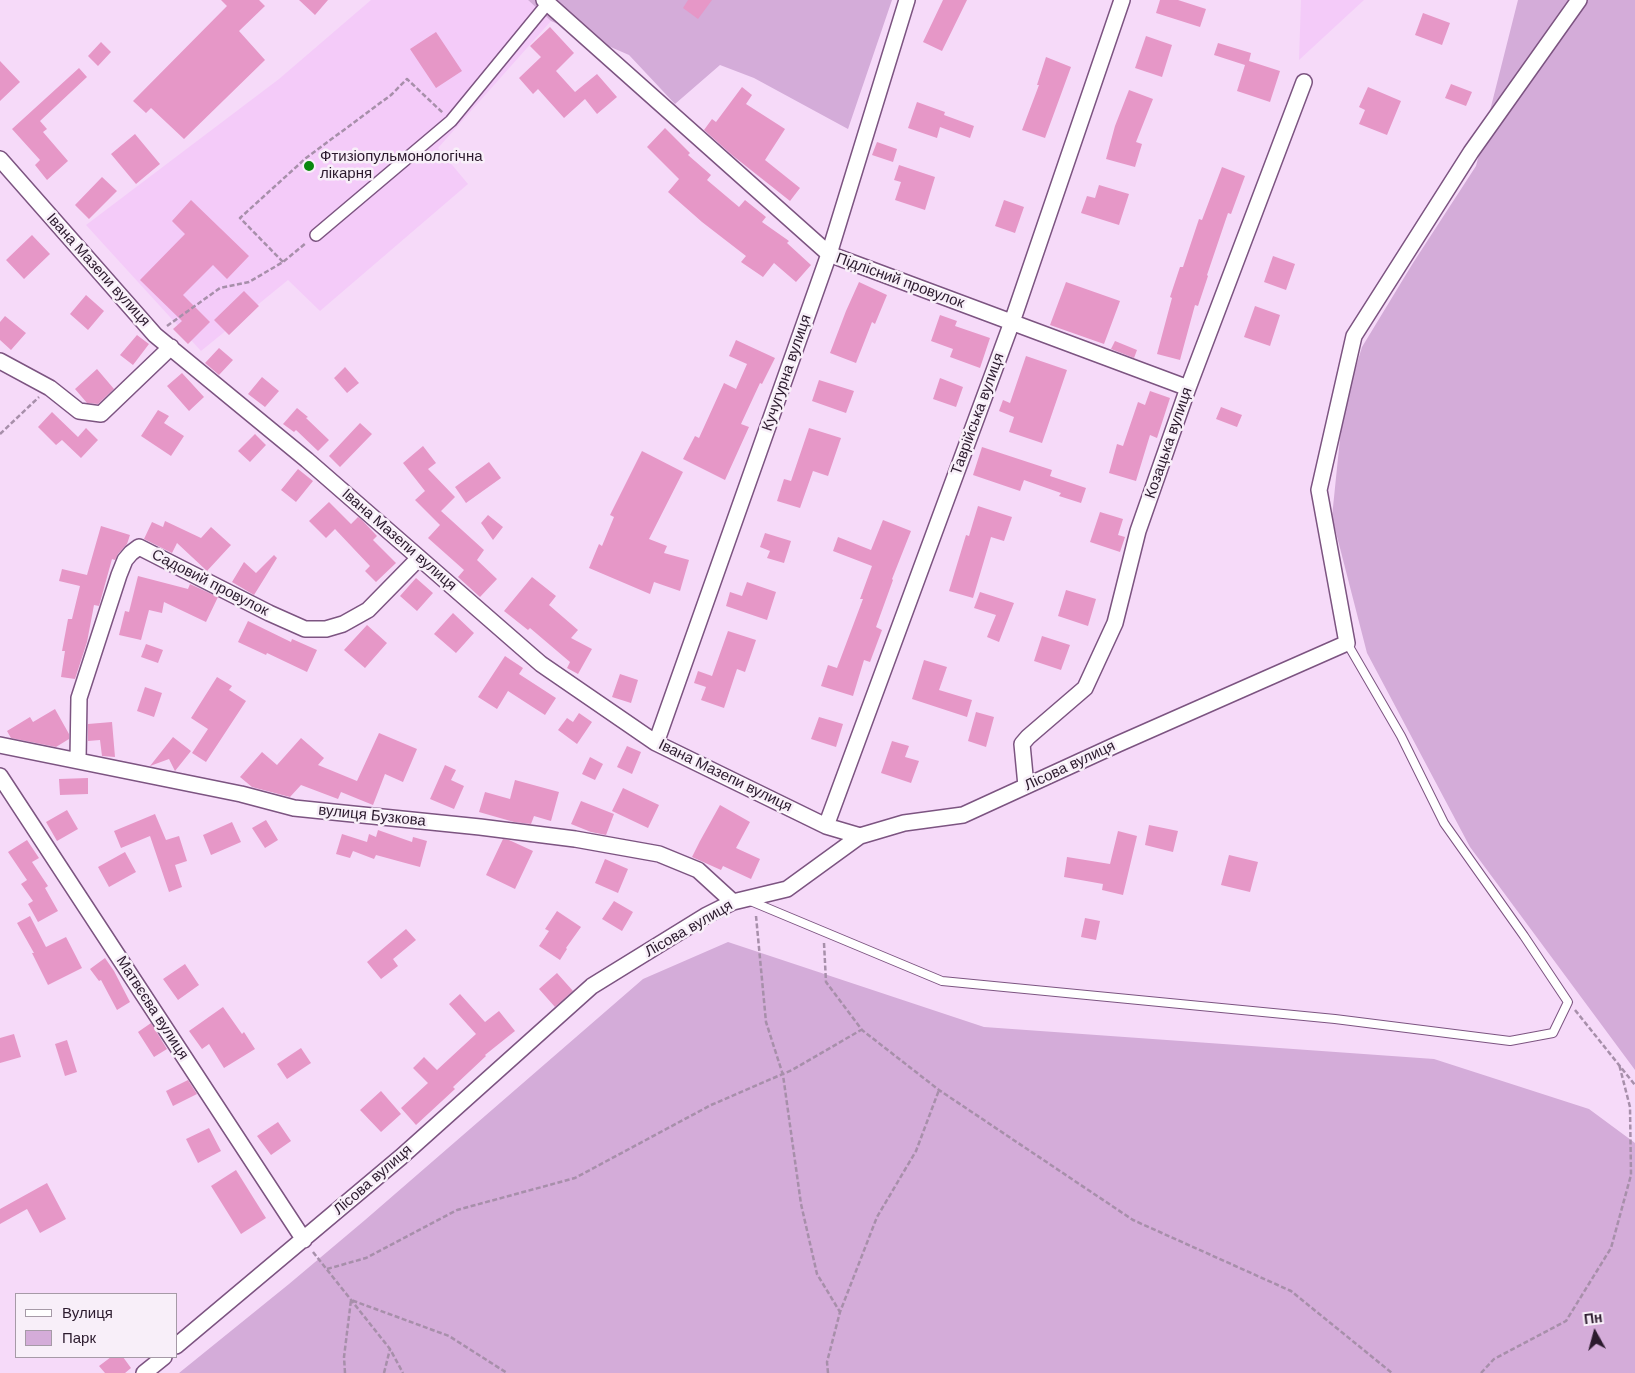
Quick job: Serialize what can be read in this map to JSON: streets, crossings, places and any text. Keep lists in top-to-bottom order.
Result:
{
  "streets": {
    "street": [
      "Івана Мазепи вулиця",
      "Підлісний провулок",
      "Кучугурна вулиця",
      "Таврійська вулиця",
      "Козацька вулиця",
      "Садовий провулок",
      "Лісова вулиця",
      "вулиця Бузкова",
      "Матвєєва вулиця"
    ]
  },
  "crossings": [
    ["Івана Мазепи вулиця", "Кучугурна вулиця"],
    ["Івана Мазепи вулиця", "Таврійська вулиця"],
    ["Івана Мазепи вулиця", "Садовий провулок"],
    ["Івана Мазепи вулиця", "Лісова вулиця"],
    ["Підлісний провулок", "Кучугурна вулиця"],
    ["Підлісний провулок", "Таврійська вулиця"],
    ["Підлісний провулок", "Козацька вулиця"],
    ["Козацька вулиця", "Лісова вулиця"],
    ["Садовий провулок", "вулиця Бузкова"],
    ["Лісова вулиця", "вулиця Бузкова"],
    ["Лісова вулиця", "Матвєєва вулиця"]
  ],
  "places": ["Фтизіопульмонологічна лікарня"],
  "legend": ["Вулиця", "Парк"],
  "north": "top"
}
